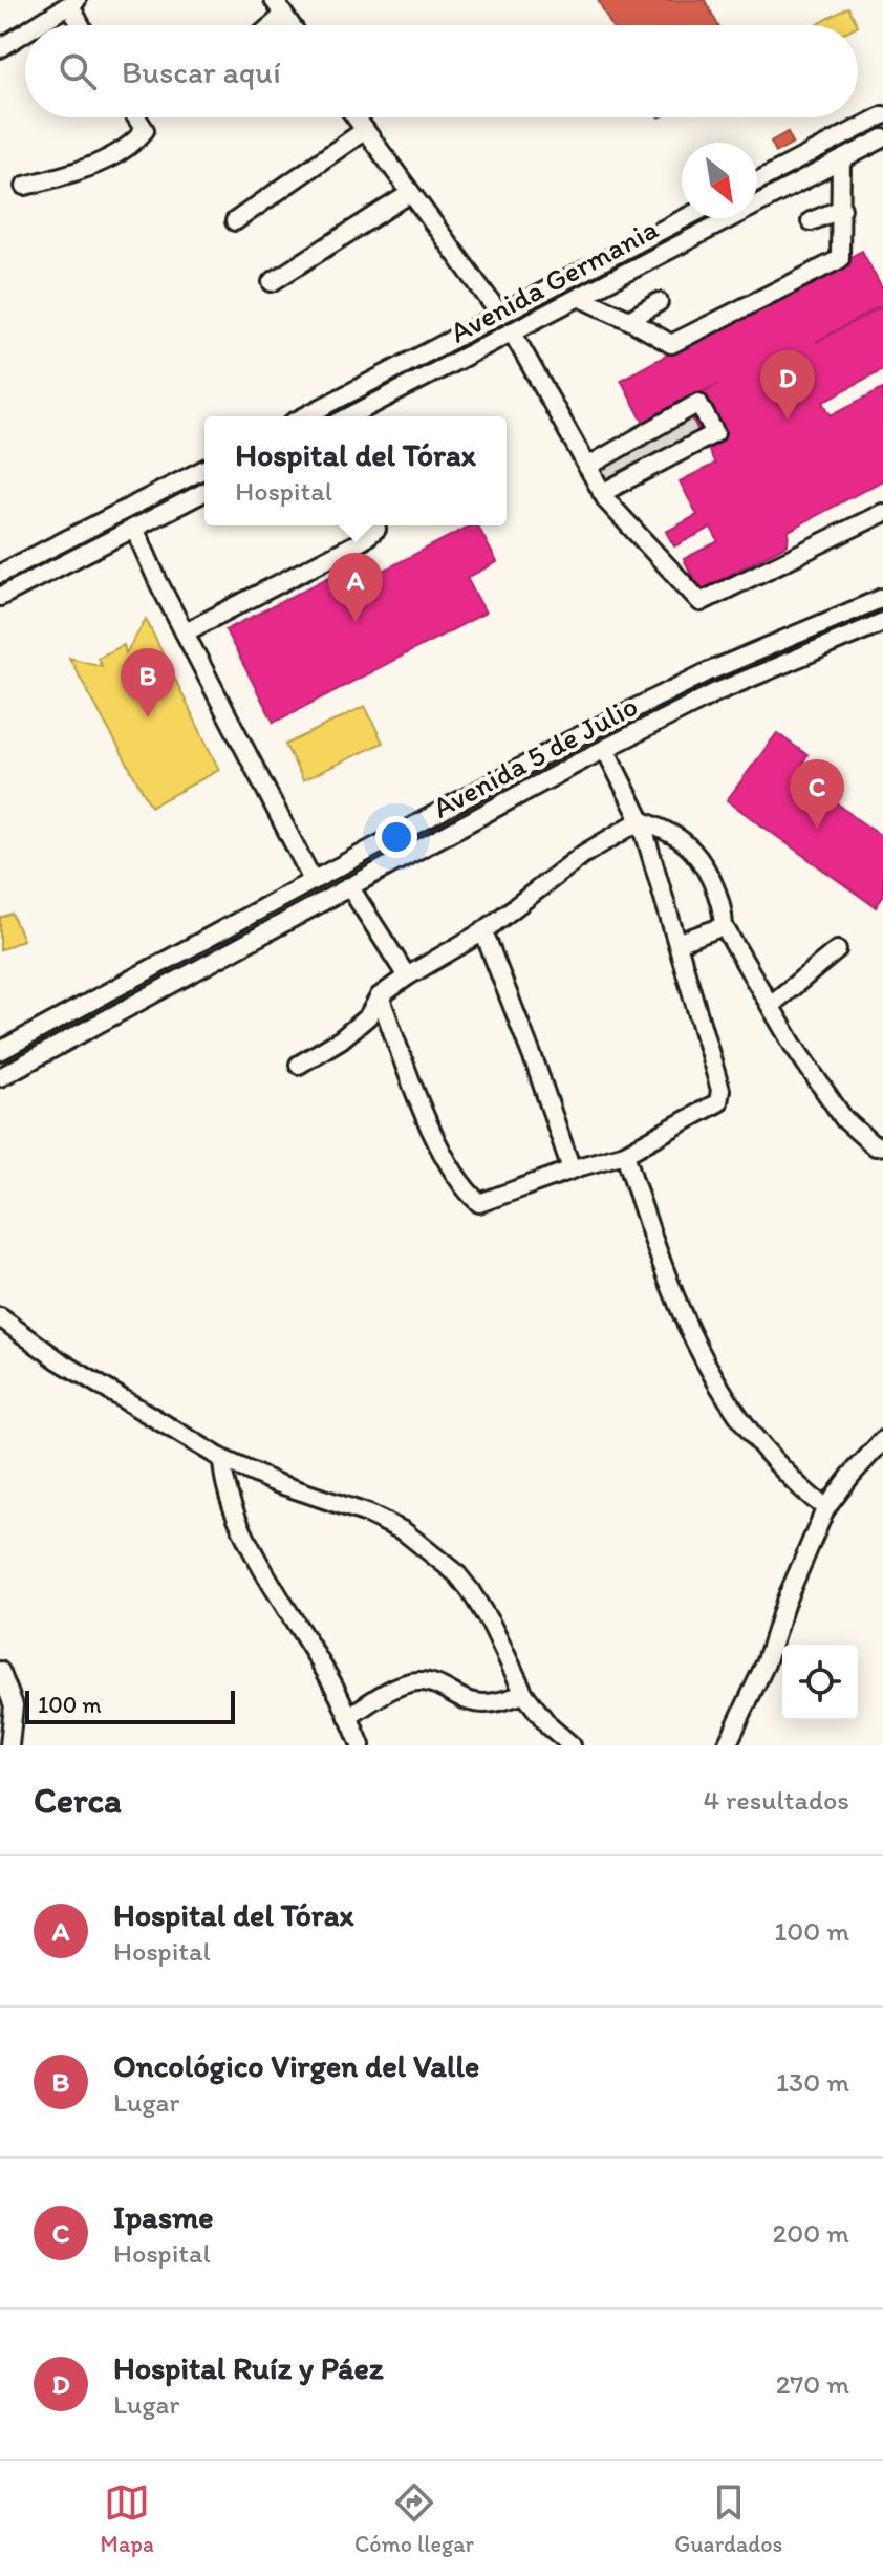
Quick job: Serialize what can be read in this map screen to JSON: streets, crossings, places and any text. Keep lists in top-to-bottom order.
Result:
{
  "streets": {
    "street": ["Avenida Germania", "Avenida 5 de Julio"]
  },
  "scale_bar": "100 m",
  "north": "bottom right",
  "page": {
    "search": "Buscar aquí",
    "pins": [
      "D",
      "A",
      "B",
      "C"
    ],
    "popup": ["Hospital del Tórax", "Hospital"],
    "scale": "100 m",
    "heading": ["Cerca", "4 resultados"],
    "list": [
      {
        "mark": "A",
        "name": "Hospital del Tórax",
        "note": "Hospital",
        "value": "100 m"
      },
      {
        "mark": "B",
        "name": "Oncológico Virgen del Valle",
        "note": "Lugar",
        "value": "130 m"
      },
      {
        "mark": "C",
        "name": "Ipasme",
        "note": "Hospital",
        "value": "200 m"
      },
      {
        "mark": "D",
        "name": "Hospital Ruíz y Páez",
        "note": "Lugar",
        "value": "270 m"
      }
    ],
    "nav": ["Mapa", "Cómo llegar", "Guardados"]
  }
}
